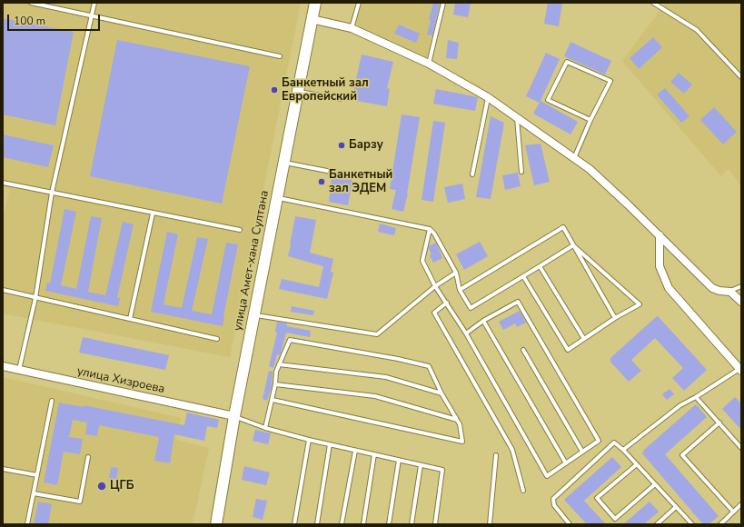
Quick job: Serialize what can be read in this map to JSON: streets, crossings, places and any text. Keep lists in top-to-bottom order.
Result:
{
  "streets": {
    "main road": ["улица Амет-хана Султана"],
    "street": ["улица Хизроева"]
  },
  "crossings": [
    ["улица Амет-хана Султана", "улица Хизроева"]
  ],
  "places": [
    "Банкетный зал Европейский",
    "Барзу",
    "Банкетный зал ЭДЕМ",
    "ЦГБ"
  ],
  "scale_bar": "100 m"
}
